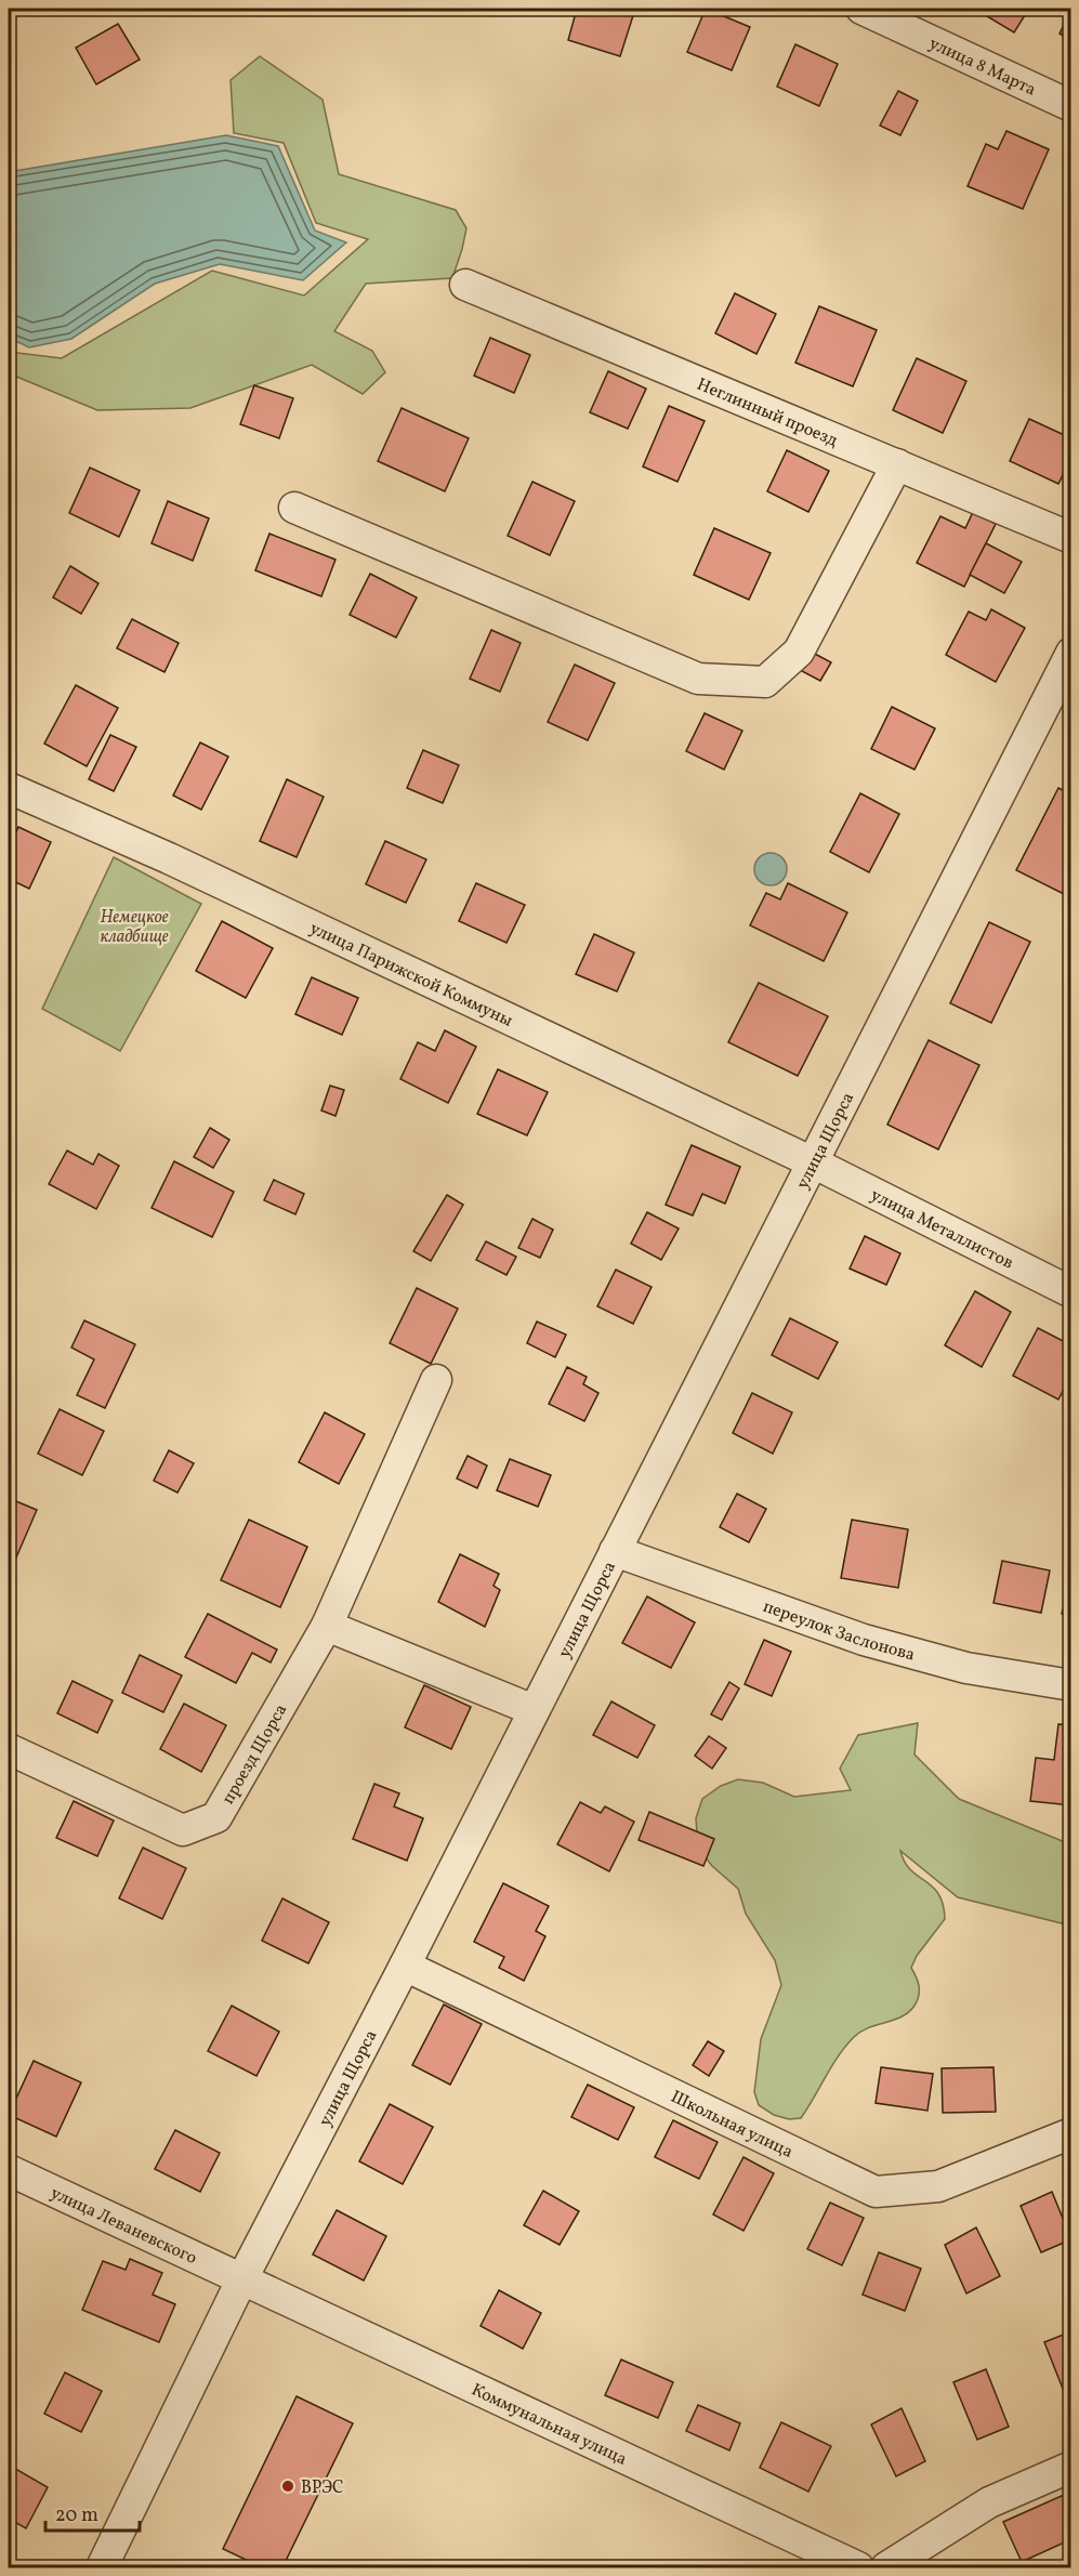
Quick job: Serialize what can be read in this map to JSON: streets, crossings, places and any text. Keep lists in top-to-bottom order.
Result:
{
  "streets": {
    "street": [
      "улица 8 Марта",
      "Неглинный проезд",
      "улица Парижской Коммуны",
      "улица Щорса",
      "улица Металлистов",
      "переулок Заслонова",
      "проезд Щорса",
      "Школьная улица",
      "улица Леваневского",
      "Коммунальная улица"
    ]
  },
  "crossings": [
    ["улица Парижской Коммуны", "улица Щорса"],
    ["улица Парижской Коммуны", "улица Металлистов"],
    ["улица Щорса", "улица Металлистов"],
    ["улица Щорса", "переулок Заслонова"],
    ["улица Щорса", "Школьная улица"],
    ["улица Щорса", "улица Леваневского"],
    ["улица Щорса", "Коммунальная улица"],
    ["улица Леваневского", "Коммунальная улица"]
  ],
  "parks": ["Немецкое кладбище"],
  "places": ["ВРЭС"],
  "scale_bar": "20 m"
}
